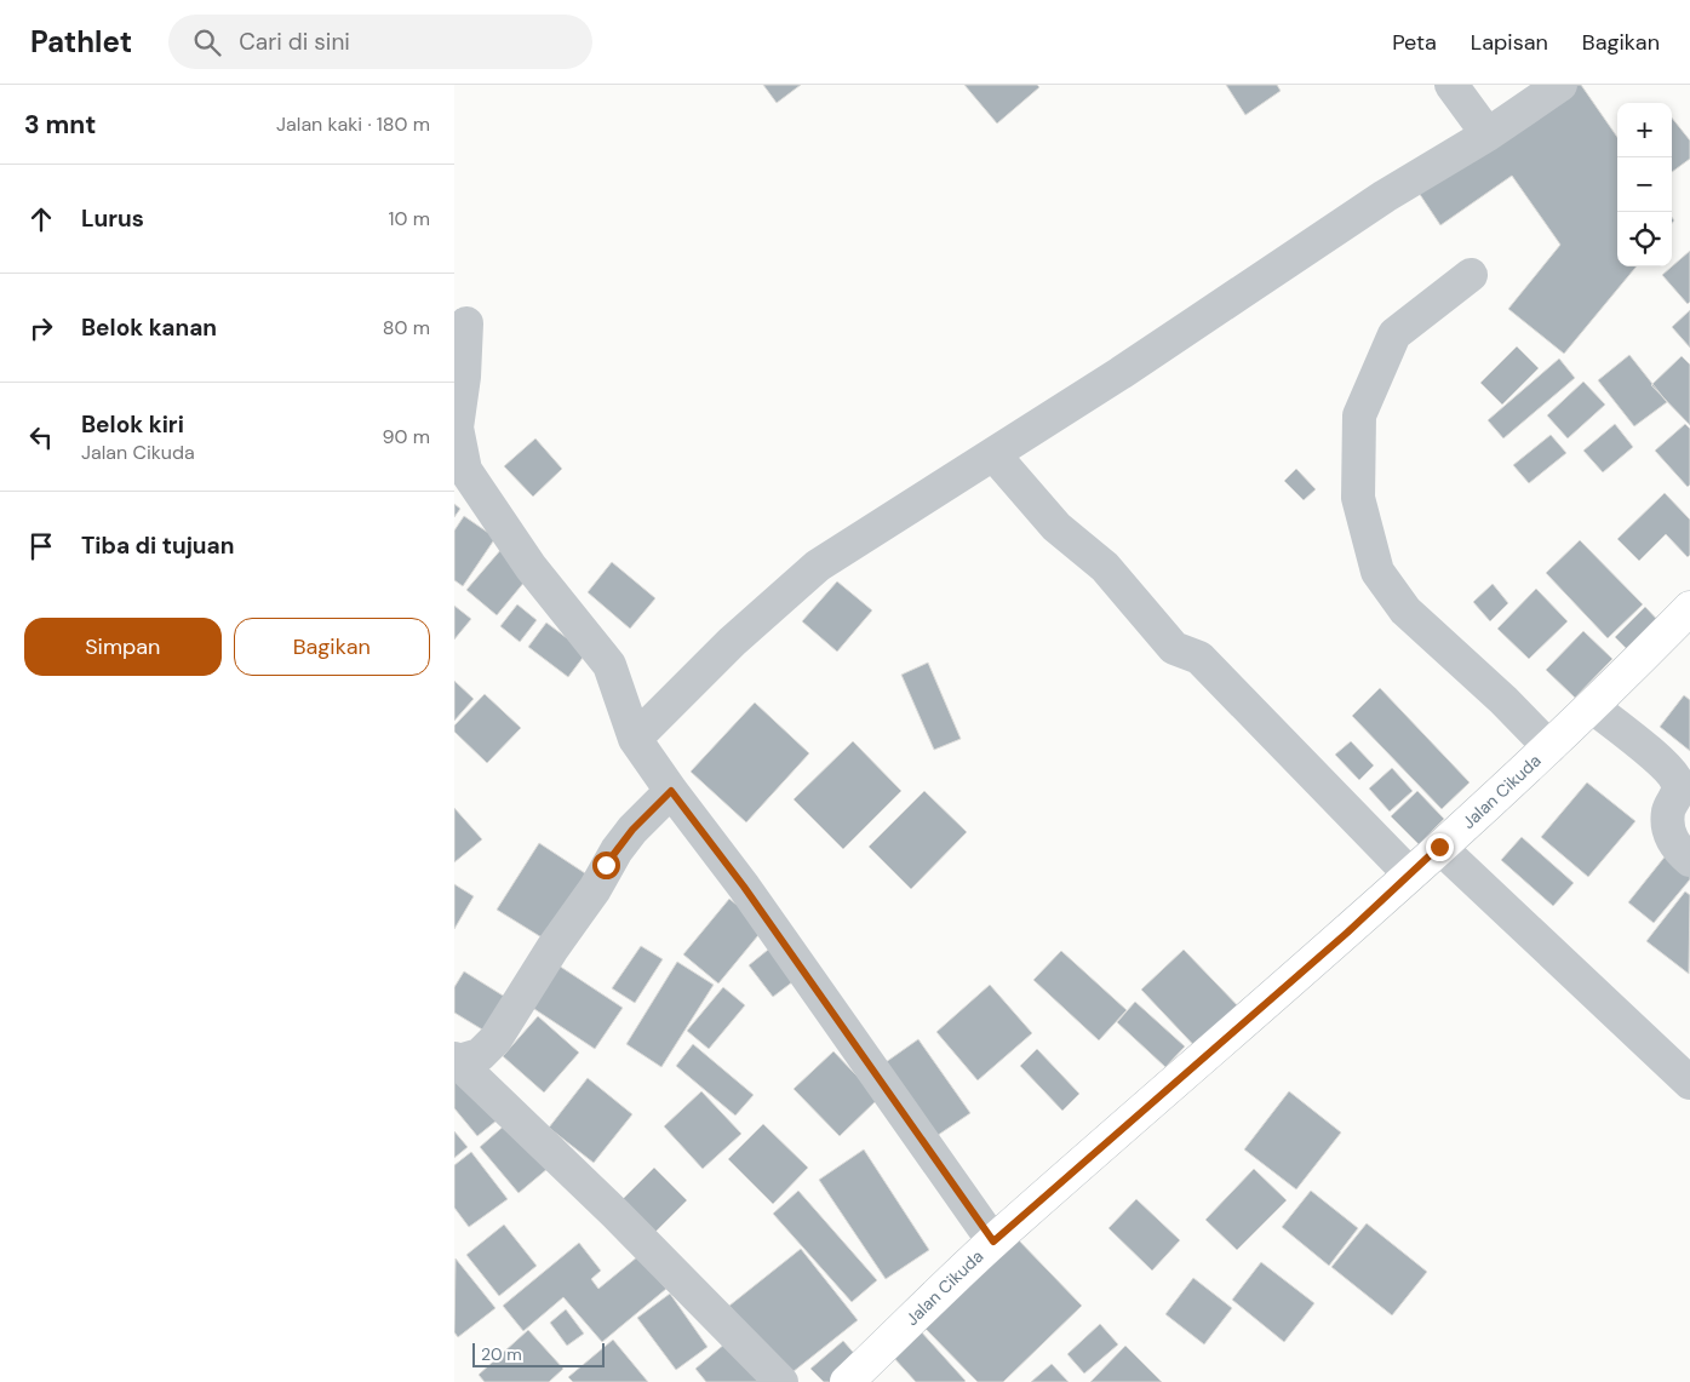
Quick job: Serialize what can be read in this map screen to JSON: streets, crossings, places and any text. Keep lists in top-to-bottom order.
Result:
{
  "streets": {
    "street": ["Jalan Cikuda"]
  },
  "scale_bar": "20 m",
  "page": {
    "header": "Pathlet",
    "search": "Cari di sini",
    "nav": ["Peta", "Lapisan", "Bagikan"],
    "heading": ["3 mnt", "Jalan kaki · 180 m"],
    "map_buttons": ["+", "−"],
    "list": [
      ["Lurus", "10 m"],
      ["Belok kanan", "80 m"],
      ["Belok kiri", "Jalan Cikuda", "90 m"],
      "Tiba di tujuan"
    ],
    "buttons": ["Simpan", "Bagikan"],
    "scale": "20 m"
  }
}
